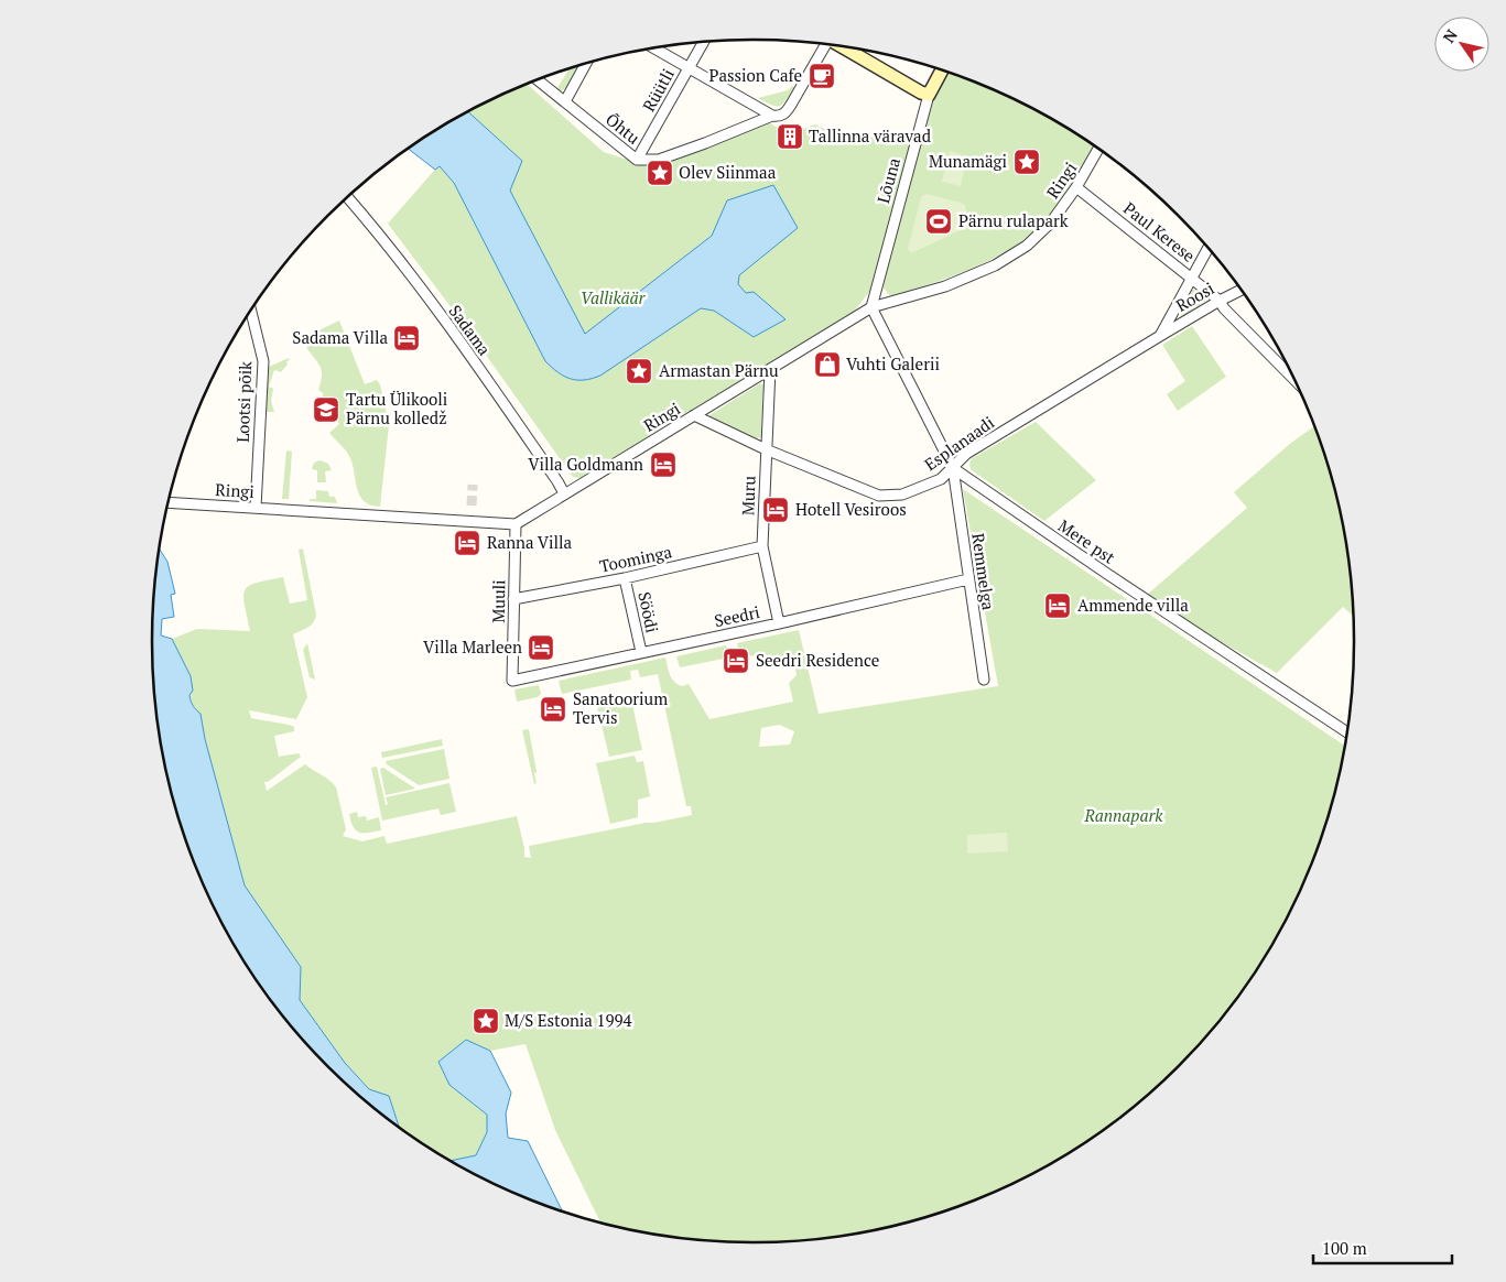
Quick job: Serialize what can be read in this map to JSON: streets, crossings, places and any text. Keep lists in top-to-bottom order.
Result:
{
  "streets": {
    "street": [
      "Rüütli",
      "Õhtu",
      "Lõuna",
      "Ringi",
      "Paul Kerese",
      "Roosi",
      "Sadama",
      "Lootsi põik",
      "Esplanaadi",
      "Muru",
      "Mere pst",
      "Toominga",
      "Remmelga",
      "Muuli",
      "Söödi",
      "Seedri"
    ]
  },
  "crossings": [
    ["Rüütli", "Õhtu"],
    ["Lõuna", "Ringi"],
    ["Lõuna", "Mere pst"],
    ["Ringi", "Paul Kerese"],
    ["Ringi", "Sadama"],
    ["Ringi", "Lootsi põik"],
    ["Ringi", "Esplanaadi"],
    ["Ringi", "Muru"],
    ["Ringi", "Mere pst"],
    ["Ringi", "Muuli"],
    ["Paul Kerese", "Roosi"],
    ["Roosi", "Esplanaadi"],
    ["Esplanaadi", "Muru"],
    ["Esplanaadi", "Mere pst"],
    ["Esplanaadi", "Remmelga"],
    ["Muru", "Toominga"],
    ["Muru", "Seedri"],
    ["Mere pst", "Remmelga"],
    ["Toominga", "Muuli"],
    ["Toominga", "Söödi"],
    ["Remmelga", "Seedri"],
    ["Muuli", "Seedri"],
    ["Söödi", "Seedri"]
  ],
  "parks": ["Vallikäär", "Rannapark"],
  "places": {
    "cafe": ["Passion Cafe"],
    "building": ["Tallinna väravad"],
    "place": [
      "Munamägi",
      "Olev Siinmaa",
      "Armastan Pärnu",
      "M/S Estonia 1994"
    ],
    "sports": ["Pärnu rulapark"],
    "hotel": [
      "Sadama Villa",
      "Villa Goldmann",
      "Hotell Vesiroos",
      "Ranna Villa",
      "Ammende villa",
      "Villa Marleen",
      "Seedri Residence",
      "Sanatoorium Tervis"
    ],
    "shop": ["Vuhti Galerii"],
    "school or university": ["Tartu Ülikooli Pärnu kolledž"]
  },
  "scale_bar": "100 m",
  "north": "top left"
}
